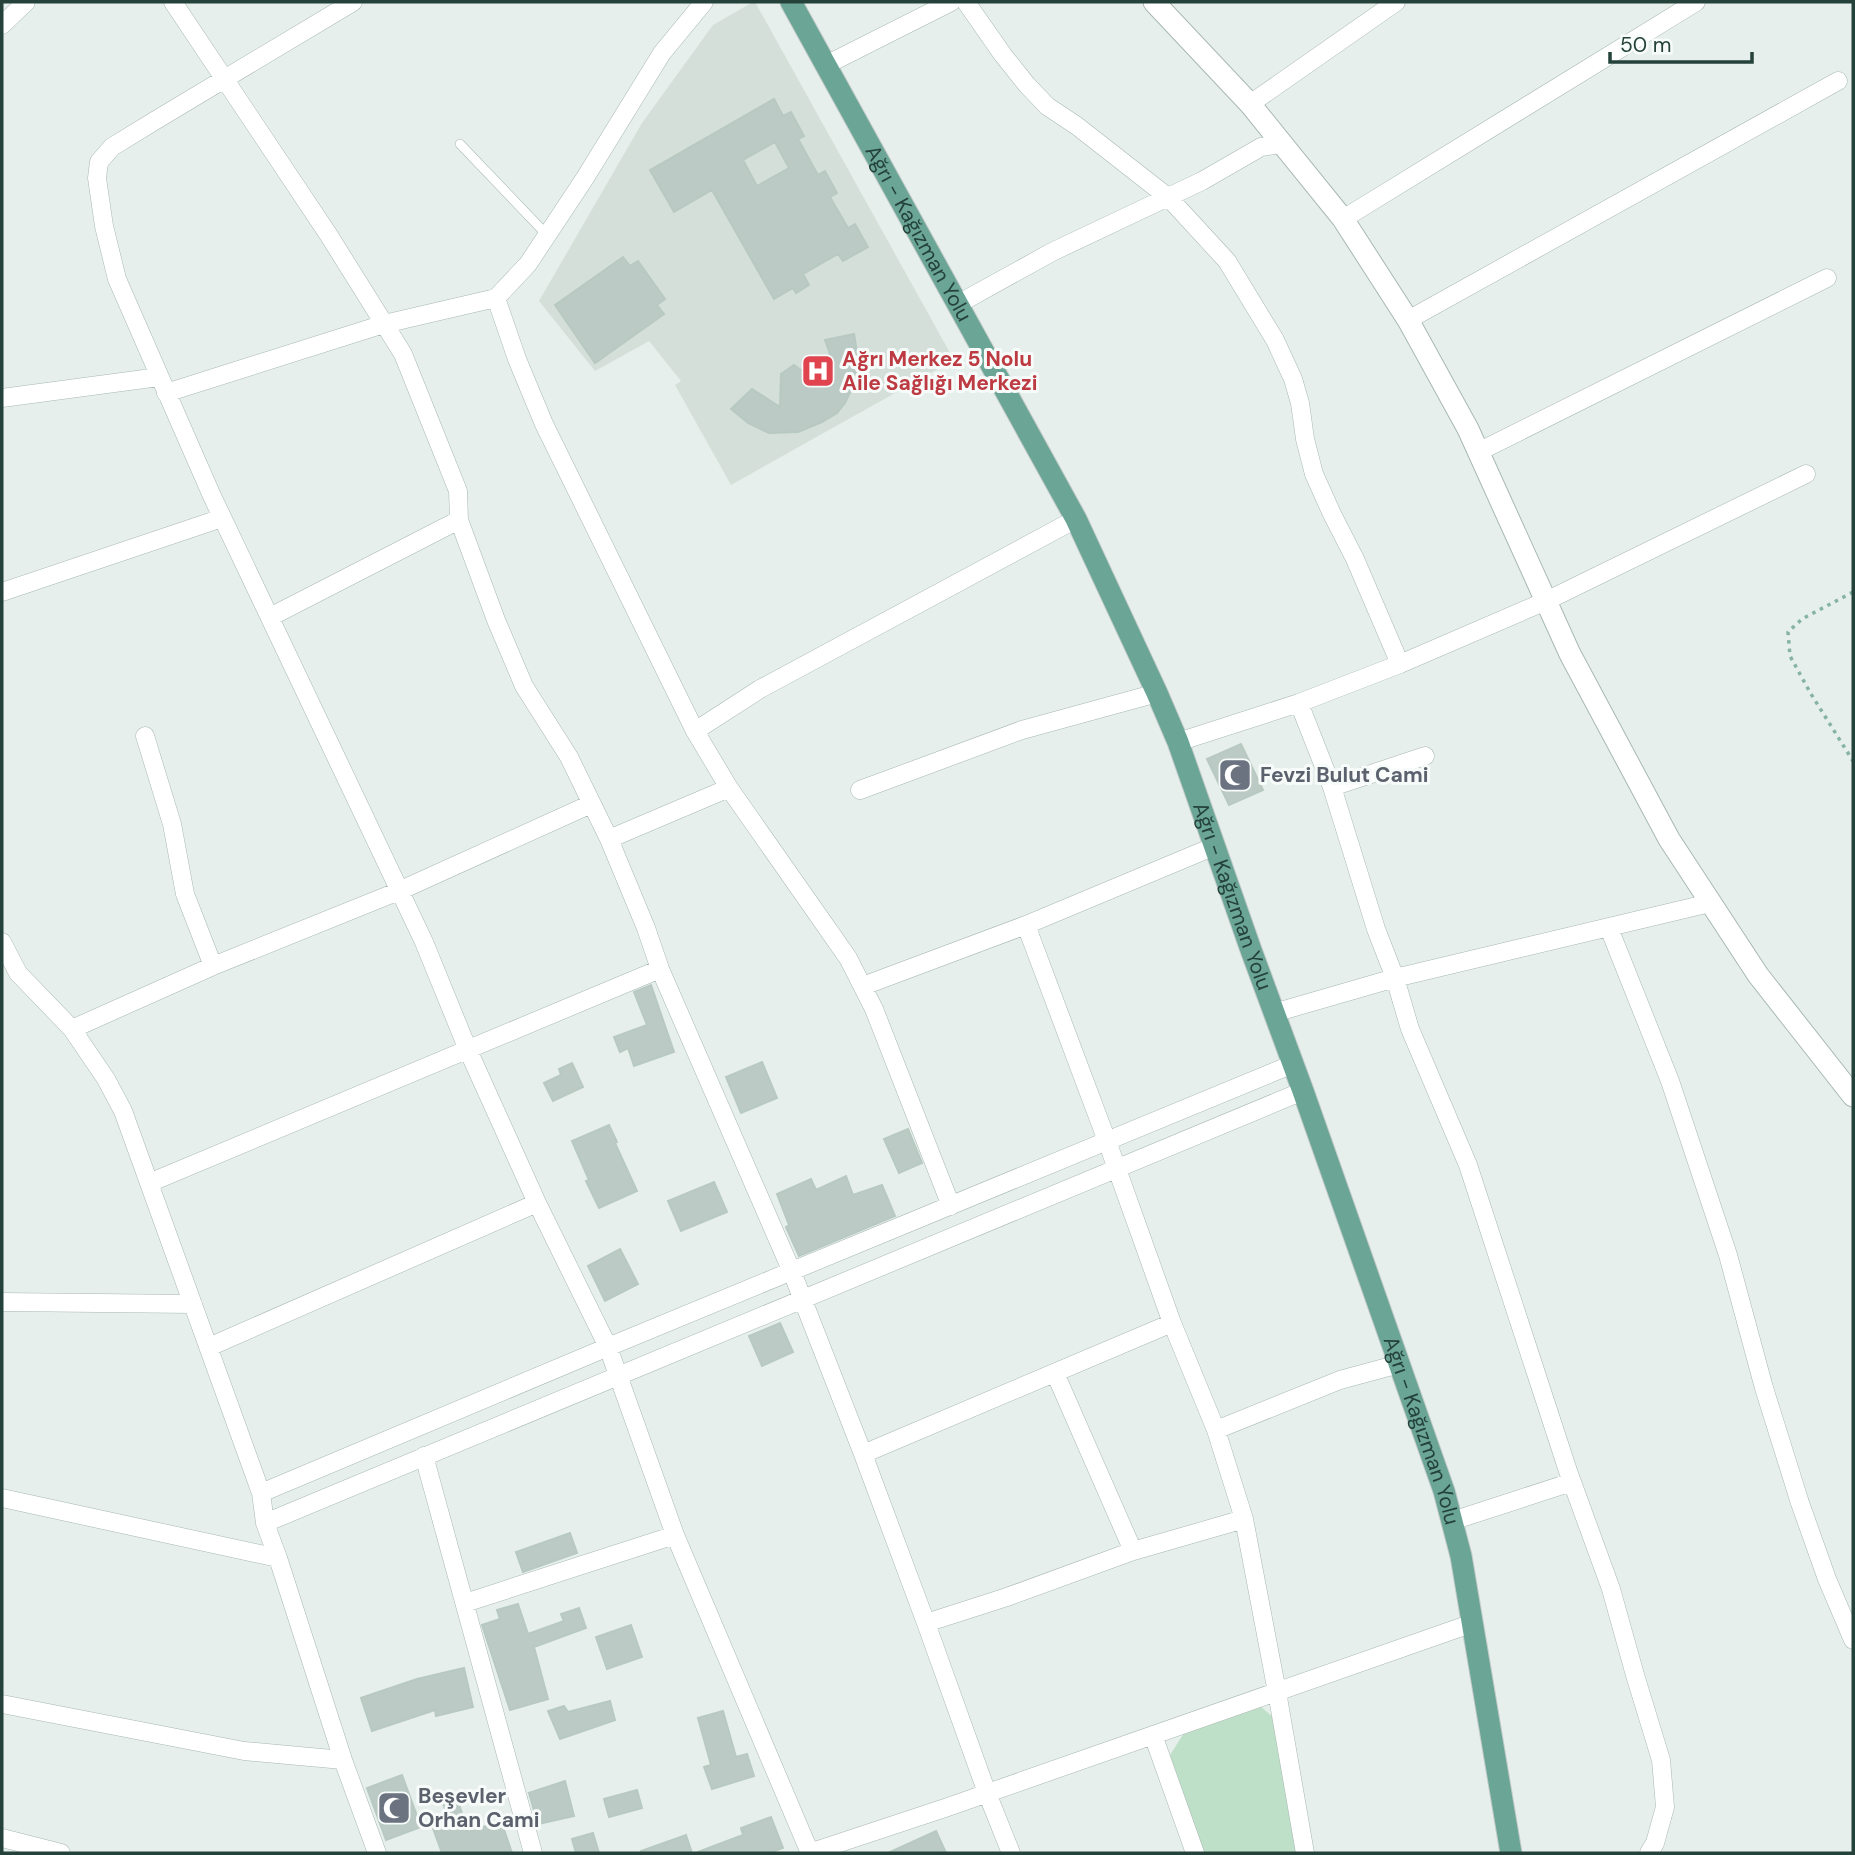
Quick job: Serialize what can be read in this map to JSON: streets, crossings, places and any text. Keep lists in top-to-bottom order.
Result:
{
  "streets": {
    "main road": ["Ağrı - Kağızman Yolu"]
  },
  "places": {
    "hospital": ["Ağrı Merkez 5 Nolu Aile Sağlığı Merkezi"],
    "mosque": ["Fevzi Bulut Cami", "Beşevler Orhan Cami"]
  },
  "scale_bar": "50 m"
}
